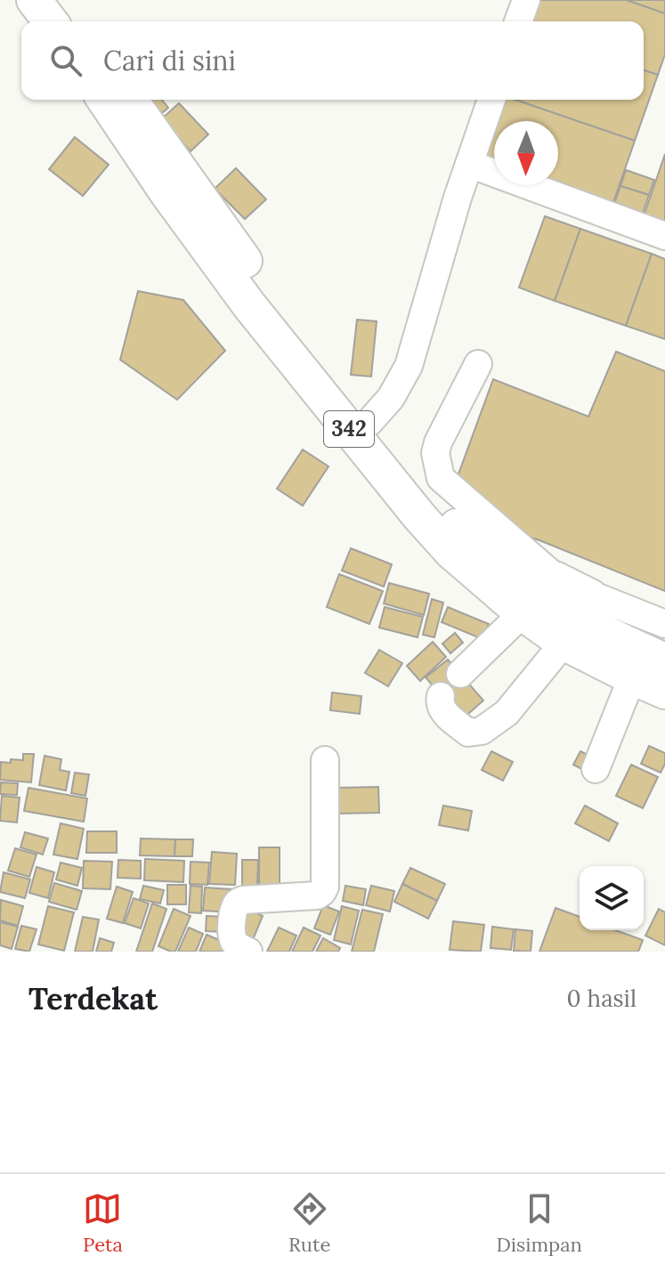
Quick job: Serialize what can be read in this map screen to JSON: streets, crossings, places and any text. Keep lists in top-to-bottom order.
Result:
{
  "streets": {
    "main road": ["342"]
  },
  "north": "bottom",
  "page": {
    "search": "Cari di sini",
    "heading": ["Terdekat", "0 hasil"],
    "nav": ["Peta", "Rute", "Disimpan"]
  }
}
